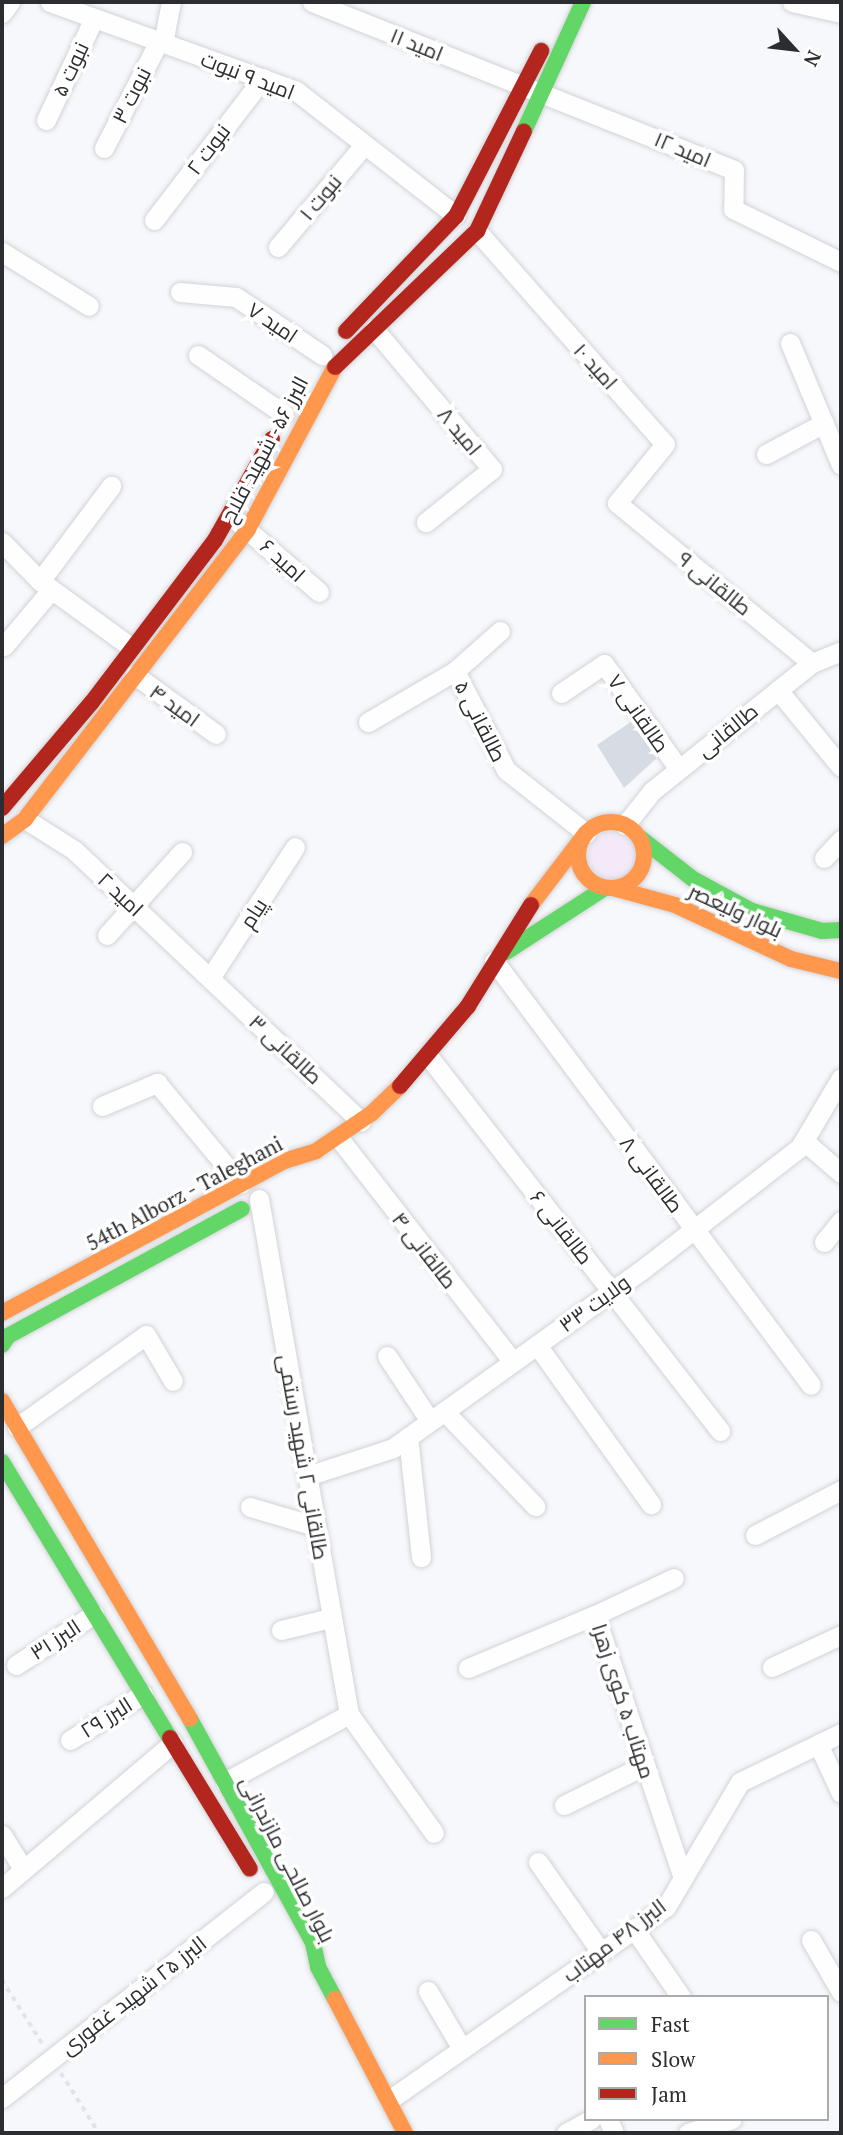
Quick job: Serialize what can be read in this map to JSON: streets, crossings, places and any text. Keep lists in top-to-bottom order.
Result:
{
  "streets": {
    "main road": [
      "البرز ۵۶- شهید فلاح",
      "بلوار ولیعصر",
      "54th Alborz - Taleghani",
      "بلوار صالحی مازندرانی"
    ],
    "street": [
      "امید ۱۱",
      "نبوت ۵",
      "امید ۹ نبوت",
      "نبوت ۳",
      "نبوت ۲",
      "امید ۱۲",
      "نبوت ۱",
      "امید ۷",
      "امید ۱۰",
      "امید ۸",
      "امید ۶",
      "طالقانی ۹",
      "امید ۴",
      "طالقانی ۷",
      "طالقانی ۵",
      "طالقانی",
      "امید ۲",
      "پیام",
      "طالقانی ۳",
      "طالقانی ۸",
      "طالقانی ۶",
      "طالقانی ۴",
      "ولایت ٣۳",
      "طالقانی ۲ شهید رستمی",
      "البرز ۳۱",
      "مهتاب ۵ کوی زهرا",
      "البرز ۲۹",
      "البرز ۴۸ مهتاب",
      "البرز ۲۵ شهید غفوری"
    ]
  },
  "crossings": [
    ["امید ۱۱", "امید ۱۲"],
    ["امید ۱۱", "البرز ۵۶- شهید فلاح"],
    ["نبوت ۵", "امید ۹ نبوت"],
    ["امید ۹ نبوت", "نبوت ۳"],
    ["امید ۹ نبوت", "نبوت ۲"],
    ["امید ۹ نبوت", "نبوت ۱"],
    ["امید ۹ نبوت", "البرز ۵۶- شهید فلاح"],
    ["امید ۱۲", "البرز ۵۶- شهید فلاح"],
    ["امید ۷", "البرز ۵۶- شهید فلاح"],
    ["امید ۱۰", "البرز ۵۶- شهید فلاح"],
    ["امید ۱۰", "طالقانی ۹"],
    ["امید ۸", "البرز ۵۶- شهید فلاح"],
    ["البرز ۵۶- شهید فلاح", "امید ۶"],
    ["البرز ۵۶- شهید فلاح", "امید ۴"],
    ["البرز ۵۶- شهید فلاح", "امید ۲"],
    ["طالقانی ۹", "طالقانی"],
    ["طالقانی ۷", "طالقانی"],
    ["طالقانی ۵", "طالقانی"],
    ["طالقانی ۵", "بلوار ولیعصر"],
    ["طالقانی", "بلوار ولیعصر"],
    ["امید ۲", "پیام"],
    ["امید ۲", "طالقانی ۳"],
    ["پیام", "طالقانی ۳"],
    ["طالقانی ۸", "ولایت ٣۳"],
    ["54th Alborz - Taleghani", "طالقانی ۲ شهید رستمی"],
    ["طالقانی ۶", "ولایت ٣۳"],
    ["طالقانی ۴", "ولایت ٣۳"],
    ["ولایت ٣۳", "طالقانی ۲ شهید رستمی"],
    ["البرز ۳۱", "بلوار صالحی مازندرانی"],
    ["مهتاب ۵ کوی زهرا", "البرز ۴۸ مهتاب"],
    ["البرز ۲۹", "بلوار صالحی مازندرانی"],
    ["بلوار صالحی مازندرانی", "البرز ۲۵ شهید غفوری"]
  ],
  "legend": ["Fast", "Slow", "Jam"],
  "north": "bottom right"
}
